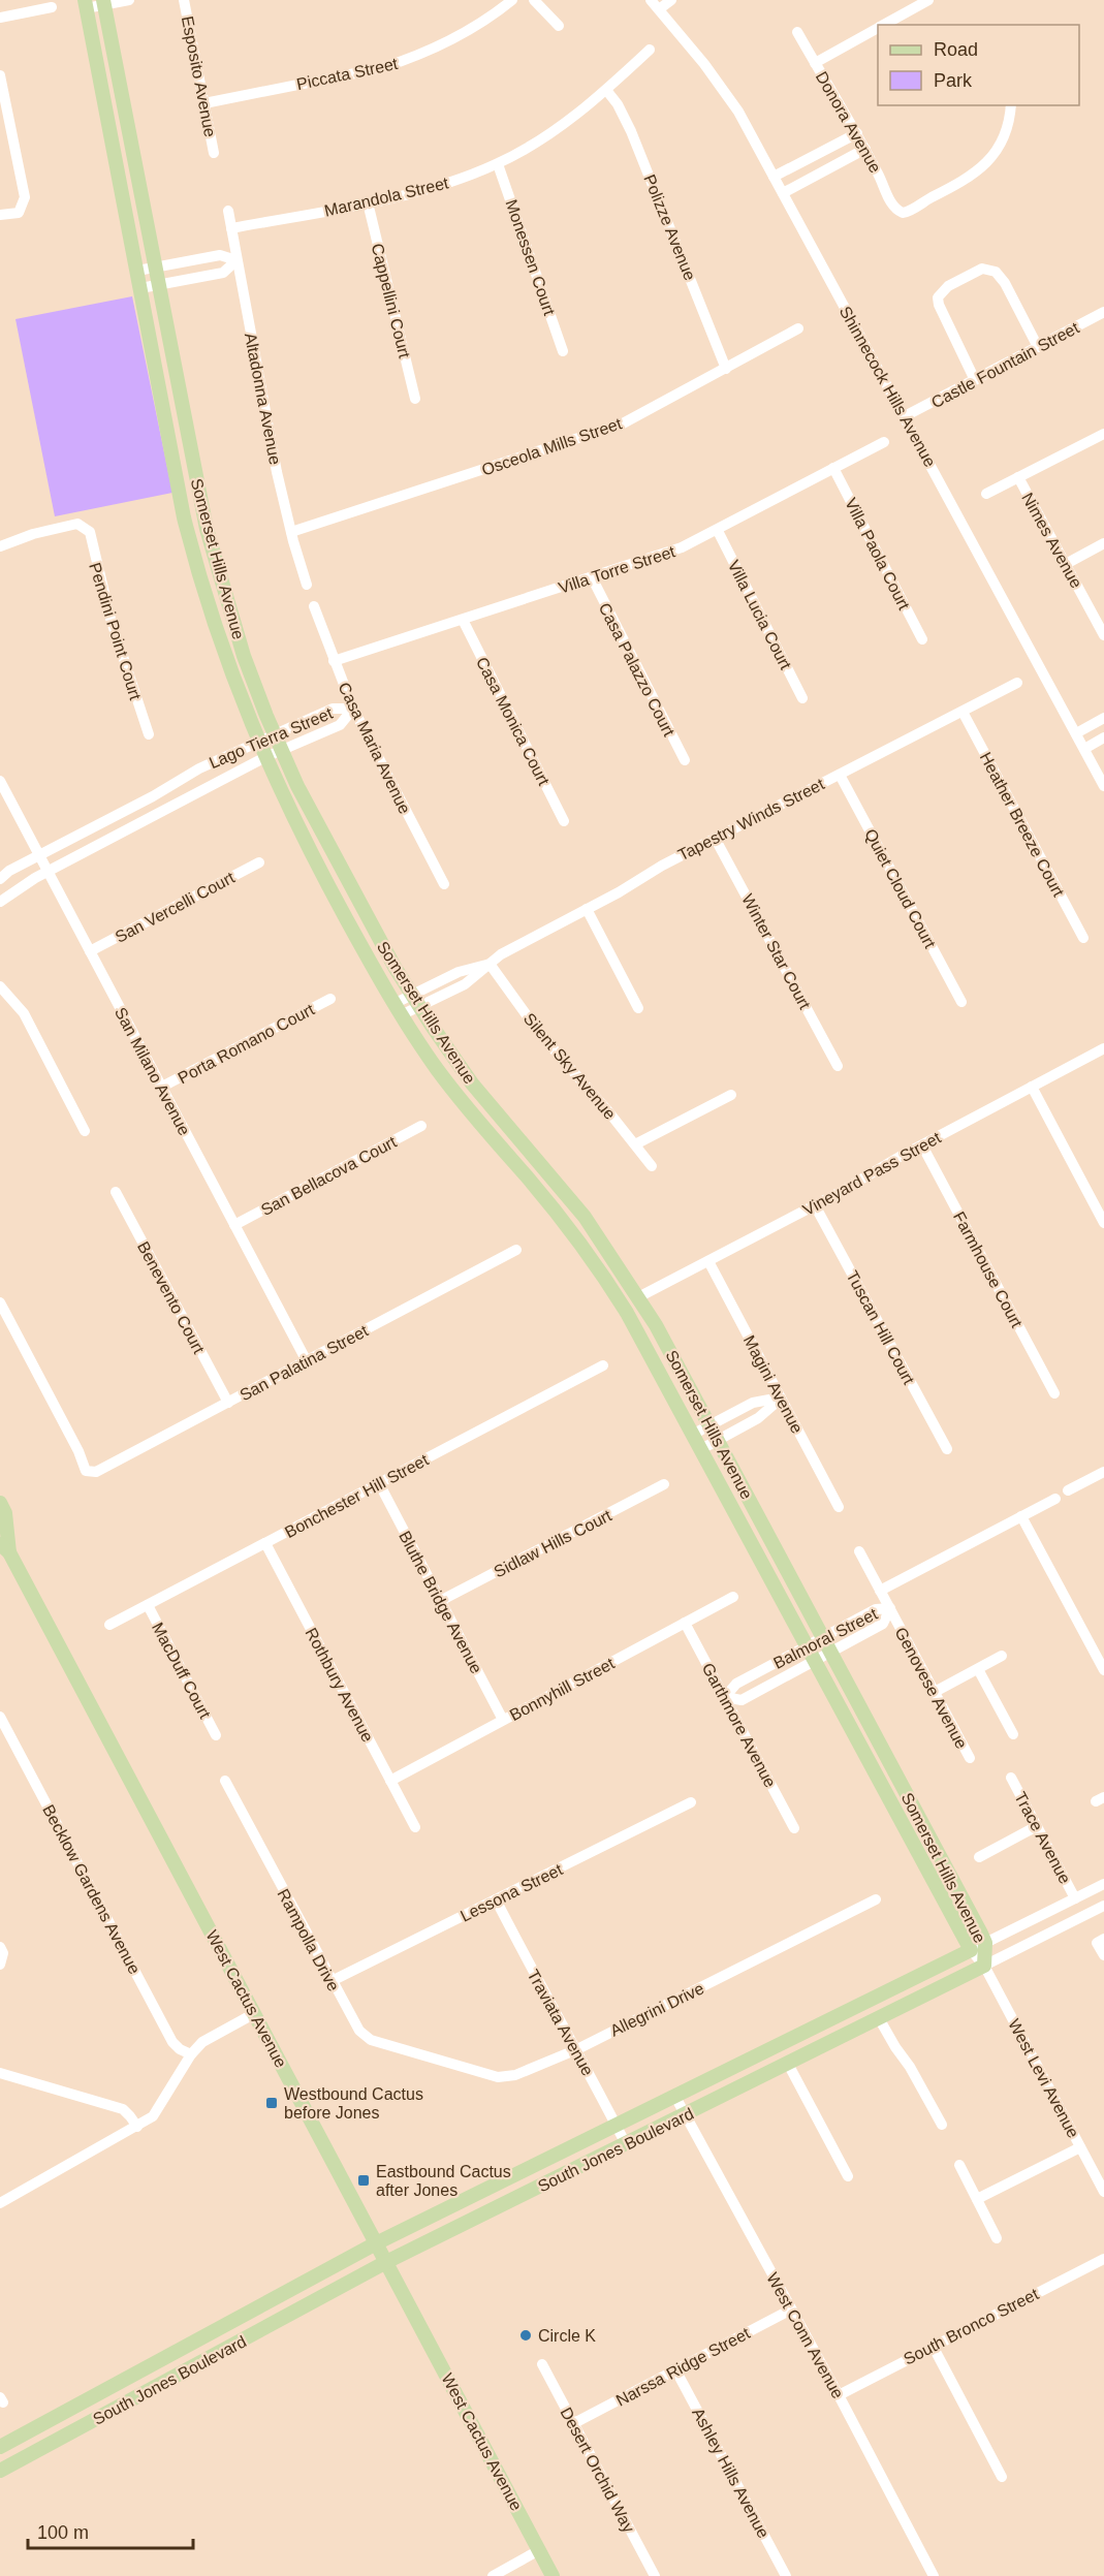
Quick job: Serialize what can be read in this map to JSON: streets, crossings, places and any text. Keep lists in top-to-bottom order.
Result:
{
  "streets": {
    "main road": ["Somerset Hills Avenue", "West Cactus Avenue", "South Jones Boulevard"],
    "street": [
      "Piccata Street",
      "Esposito Avenue",
      "Donora Avenue",
      "Marandola Street",
      "Polizze Avenue",
      "Monessen Court",
      "Cappellini Court",
      "Castle Fountain Street",
      "Shinnecock Hills Avenue",
      "Altadonna Avenue",
      "Osceola Mills Street",
      "Nimes Avenue",
      "Villa Paola Court",
      "Villa Torre Street",
      "Villa Lucia Court",
      "Pendini Point Court",
      "Casa Palazzo Court",
      "Casa Monica Court",
      "Lago Tierra Street",
      "Casa Maria Avenue",
      "Tapestry Winds Street",
      "Heather Breeze Court",
      "Quiet Cloud Court",
      "San Vercelli Court",
      "Winter Star Court",
      "Porta Romano Court",
      "Silent Sky Avenue",
      "San Milano Avenue",
      "Vineyard Pass Street",
      "San Bellacova Court",
      "Farmhouse Court",
      "Benevento Court",
      "Tuscan Hill Court",
      "San Palatina Street",
      "Magini Avenue",
      "Bonchester Hill Street",
      "Sidlaw Hills Court",
      "Bluthe Bridge Avenue",
      "Balmoral Street",
      "MacDuff Court",
      "Rothbury Avenue",
      "Genovese Avenue",
      "Bonnyhill Street",
      "Garthmore Avenue",
      "Trace Avenue",
      "Becklow Gardens Avenue",
      "Lessona Street",
      "Rampolla Drive",
      "Allegrini Drive",
      "Traviata Avenue",
      "West Levi Avenue",
      "South Bronco Street",
      "West Conn Avenue",
      "Narssa Ridge Street",
      "Desert Orchid Way",
      "Ashley Hills Avenue"
    ]
  },
  "crossings": [
    ["Piccata Street", "Esposito Avenue"],
    ["Marandola Street", "Polizze Avenue"],
    ["Marandola Street", "Monessen Court"],
    ["Marandola Street", "Cappellini Court"],
    ["Marandola Street", "Altadonna Avenue"],
    ["Polizze Avenue", "Osceola Mills Street"],
    ["Castle Fountain Street", "Shinnecock Hills Avenue"],
    ["Altadonna Avenue", "Osceola Mills Street"],
    ["Villa Paola Court", "Villa Torre Street"],
    ["Somerset Hills Avenue", "Lago Tierra Street"],
    ["Somerset Hills Avenue", "Tapestry Winds Street"],
    ["Somerset Hills Avenue", "Vineyard Pass Street"],
    ["Somerset Hills Avenue", "Balmoral Street"],
    ["Somerset Hills Avenue", "West Levi Avenue"],
    ["Somerset Hills Avenue", "South Jones Boulevard"],
    ["Villa Torre Street", "Villa Lucia Court"],
    ["Villa Torre Street", "Casa Palazzo Court"],
    ["Villa Torre Street", "Casa Monica Court"],
    ["Villa Torre Street", "Casa Maria Avenue"],
    ["Lago Tierra Street", "Casa Maria Avenue"],
    ["Lago Tierra Street", "San Milano Avenue"],
    ["Tapestry Winds Street", "Heather Breeze Court"],
    ["Tapestry Winds Street", "Quiet Cloud Court"],
    ["Tapestry Winds Street", "Winter Star Court"],
    ["Tapestry Winds Street", "Silent Sky Avenue"],
    ["San Vercelli Court", "San Milano Avenue"],
    ["Porta Romano Court", "San Milano Avenue"],
    ["San Milano Avenue", "San Bellacova Court"],
    ["San Milano Avenue", "San Palatina Street"],
    ["Vineyard Pass Street", "Farmhouse Court"],
    ["Vineyard Pass Street", "Tuscan Hill Court"],
    ["Vineyard Pass Street", "Magini Avenue"],
    ["Benevento Court", "San Palatina Street"],
    ["Bonchester Hill Street", "Bluthe Bridge Avenue"],
    ["Bonchester Hill Street", "MacDuff Court"],
    ["Bonchester Hill Street", "Rothbury Avenue"],
    ["Sidlaw Hills Court", "Bluthe Bridge Avenue"],
    ["Bluthe Bridge Avenue", "Bonnyhill Street"],
    ["Balmoral Street", "Genovese Avenue"],
    ["Balmoral Street", "Garthmore Avenue"],
    ["Rothbury Avenue", "Bonnyhill Street"],
    ["Bonnyhill Street", "Garthmore Avenue"],
    ["Trace Avenue", "South Jones Boulevard"],
    ["Lessona Street", "Rampolla Drive"],
    ["Lessona Street", "Traviata Avenue"],
    ["Rampolla Drive", "Allegrini Drive"],
    ["West Cactus Avenue", "South Jones Boulevard"],
    ["Allegrini Drive", "Traviata Avenue"],
    ["Traviata Avenue", "South Jones Boulevard"],
    ["West Levi Avenue", "South Jones Boulevard"],
    ["South Jones Boulevard", "West Conn Avenue"],
    ["South Bronco Street", "West Conn Avenue"],
    ["West Conn Avenue", "Narssa Ridge Street"],
    ["Narssa Ridge Street", "Desert Orchid Way"],
    ["Narssa Ridge Street", "Ashley Hills Avenue"]
  ],
  "places": {
    "transit": ["Westbound Cactus before Jones", "Eastbound Cactus after Jones"],
    "other": ["Circle K"]
  },
  "legend": ["Road", "Park"],
  "scale_bar": "100 m"
}
